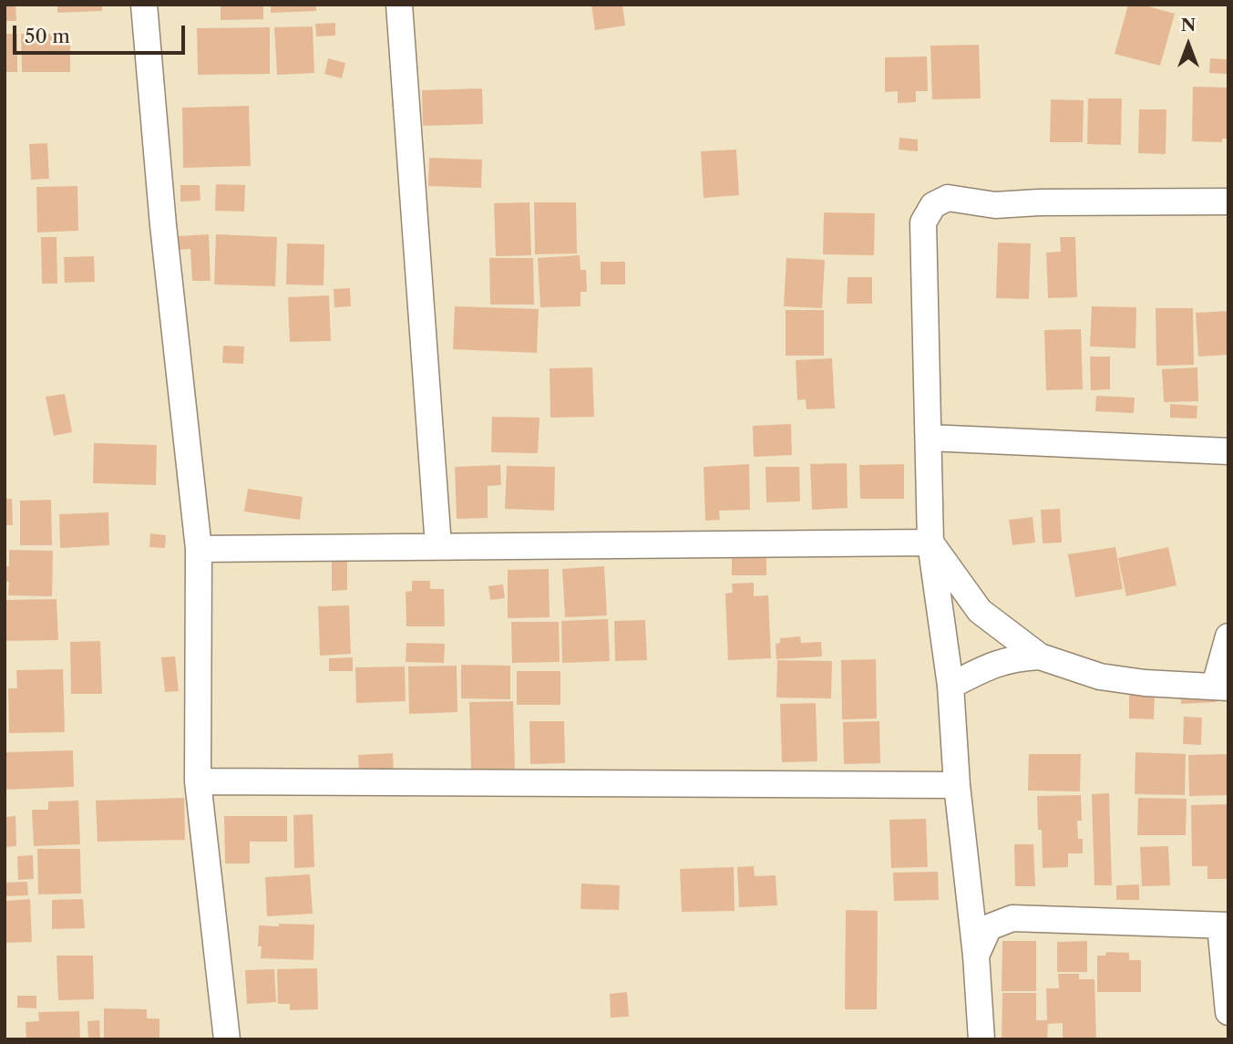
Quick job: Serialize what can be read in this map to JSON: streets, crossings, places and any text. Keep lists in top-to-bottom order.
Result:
{
  "scale_bar": "50 m",
  "north": "top"
}
